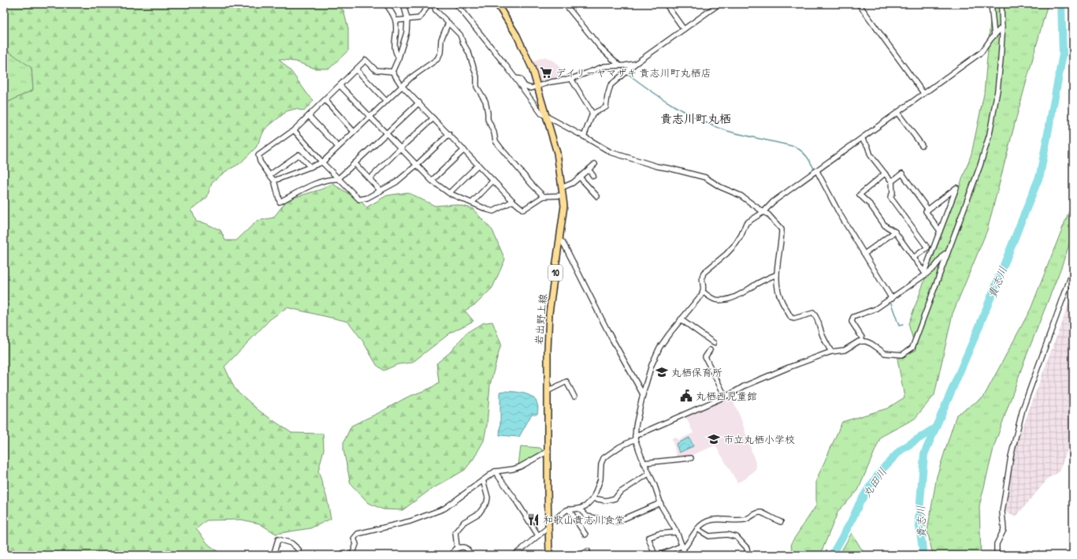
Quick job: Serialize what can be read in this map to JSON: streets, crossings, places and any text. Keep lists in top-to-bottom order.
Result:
{
  "streets": {
    "main road": ["10", "岩出野上線"]
  },
  "districts": ["貴志川町丸栖"],
  "water": ["貴志川", "丸田川"],
  "places": {
    "supermarket": ["デイリーヤマザキ 貴志川町丸栖店"],
    "school or university": ["丸栖保育所", "市立丸栖小学校"],
    "public building": ["丸栖西児童館"],
    "restaurant": ["和歌山貴志川食堂"]
  }
}
